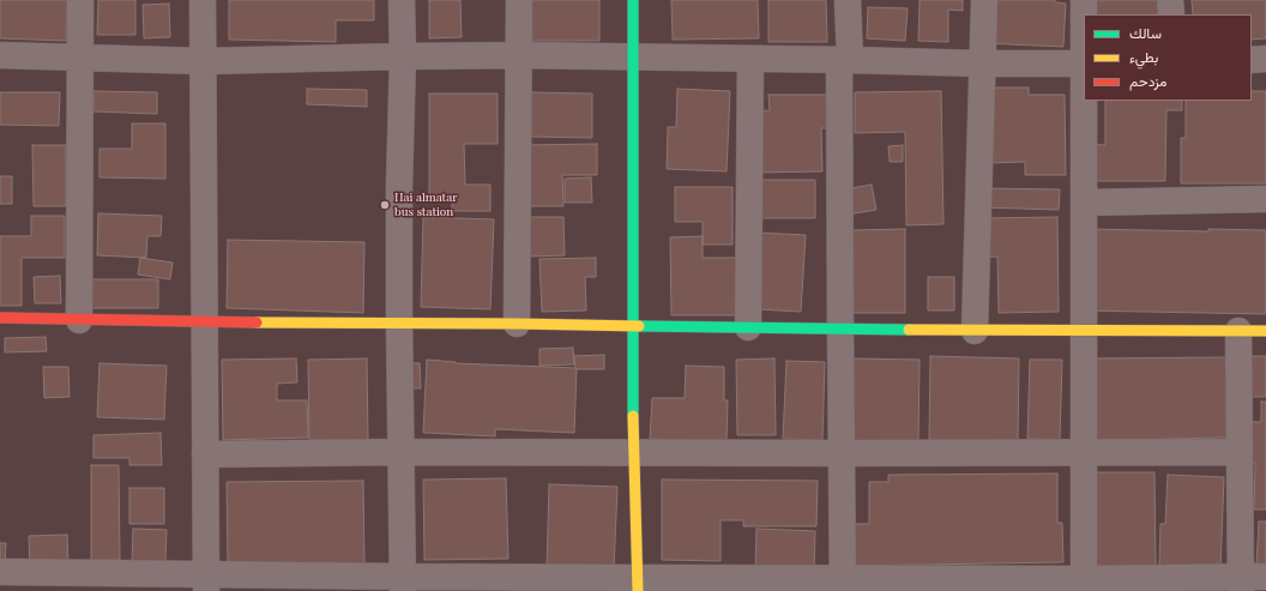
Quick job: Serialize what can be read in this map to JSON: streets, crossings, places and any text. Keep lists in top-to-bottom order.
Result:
{
  "places": ["Hai almatar bus station"],
  "legend": ["سالك", "بطيء", "مزدحم"]
}
